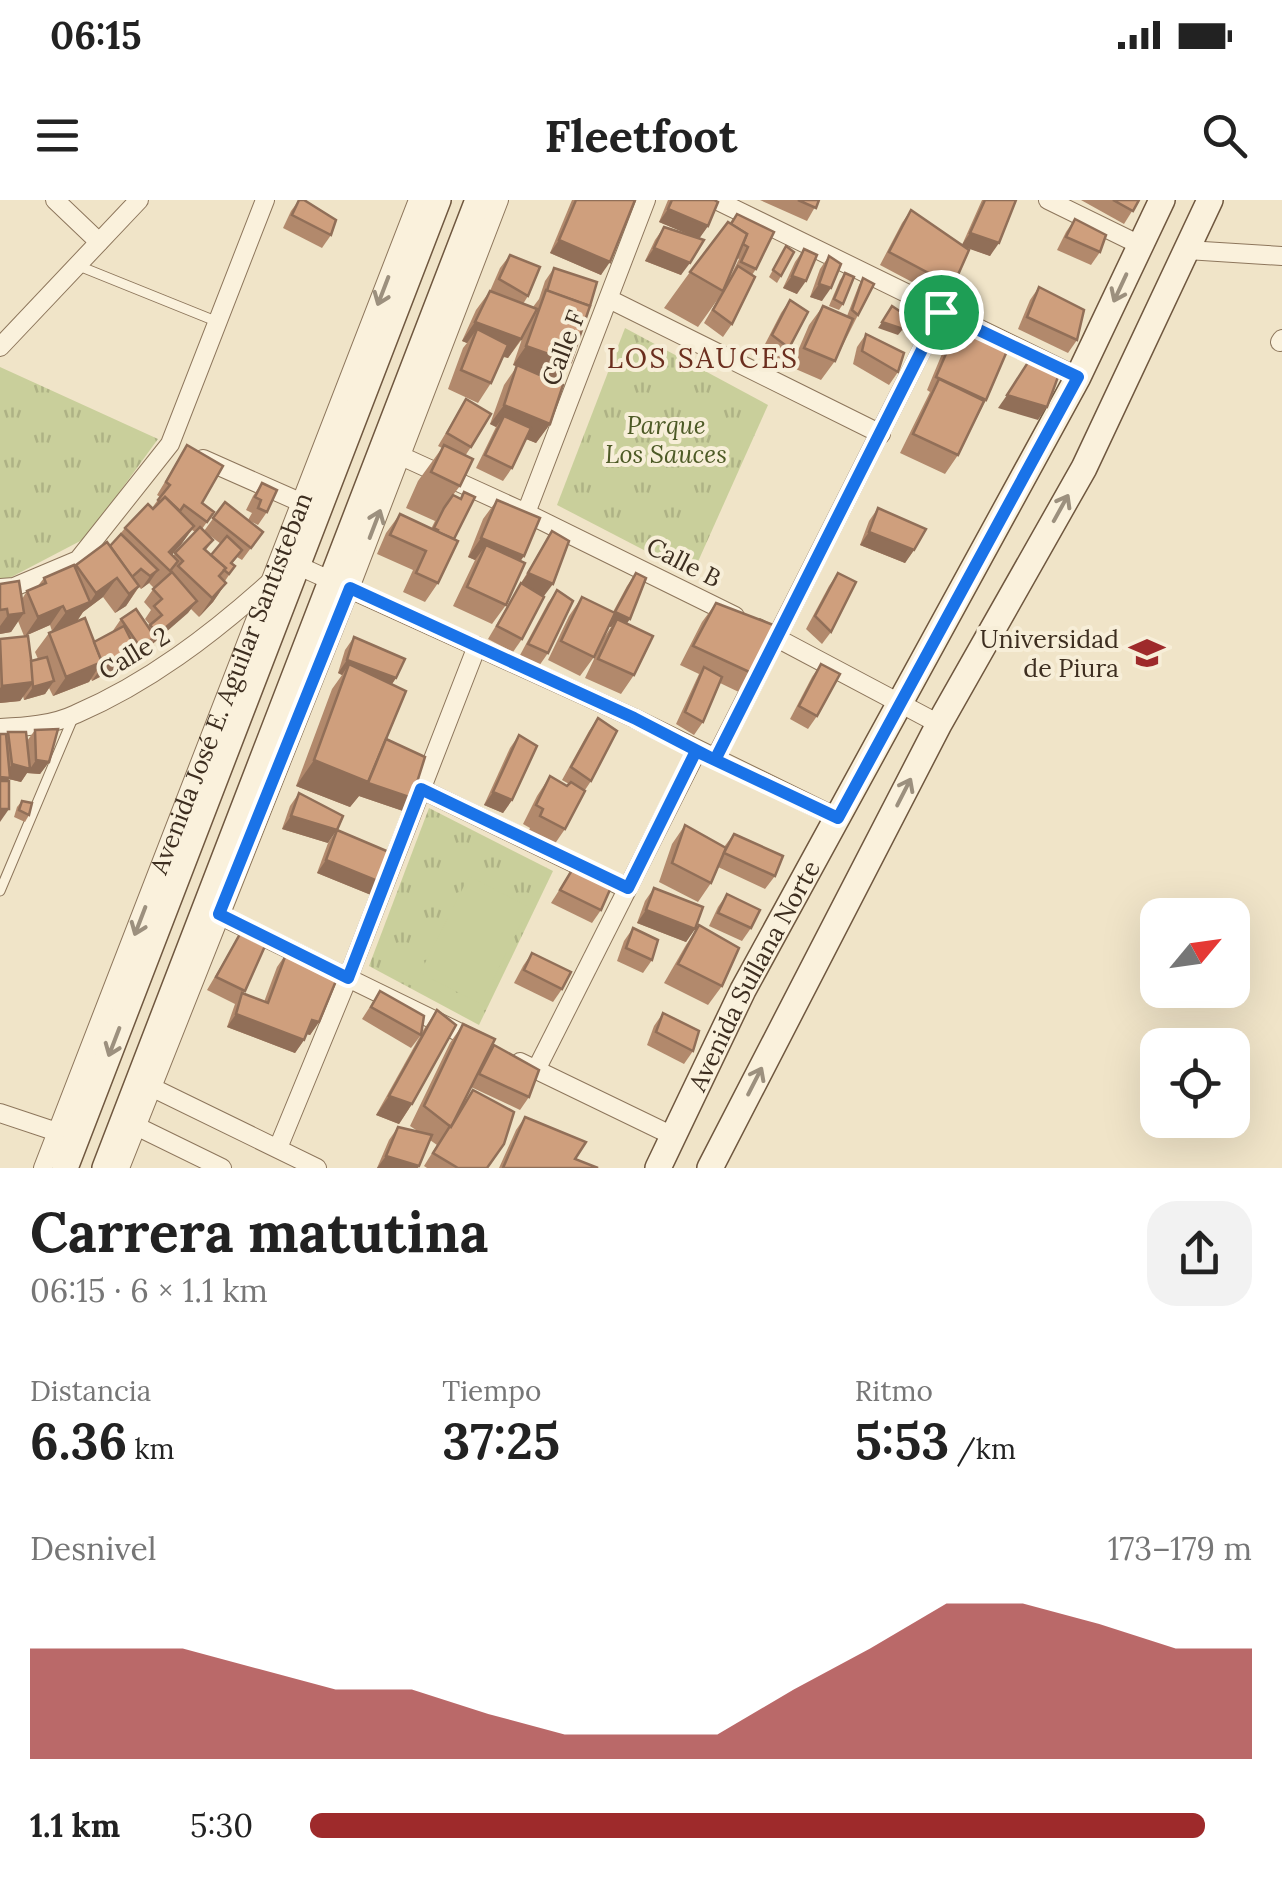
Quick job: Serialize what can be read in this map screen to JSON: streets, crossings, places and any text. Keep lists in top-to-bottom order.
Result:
{
  "streets": {
    "main road": ["Avenida José E. Aguilar Santisteban", "Avenida Sullana Norte"],
    "street": ["Calle F", "Calle B", "Calle 2"]
  },
  "crossings": [
    ["Calle F", "Calle B"],
    ["Calle B", "Avenida Sullana Norte"],
    ["Calle 2", "Avenida José E. Aguilar Santisteban"]
  ],
  "districts": ["LOS SAUCES"],
  "parks": ["Parque Los Sauces"],
  "places": {
    "school or university": ["Universidad de Piura"]
  },
  "north": "top right",
  "page": {
    "status": "06:15",
    "header": "Fleetfoot",
    "heading": ["Carrera matutina", "06:15 · 6 × 1.1 km"],
    "stats": [
      ["Distancia", "6.36 km"],
      ["Tiempo", "37:25"],
      ["Ritmo", "5:53 /km"]
    ],
    "chart": ["Desnivel", "173–179 m"],
    "list": [
      {
        "name": "1.1 km",
        "note": "5:30"
      }
    ]
  }
}
